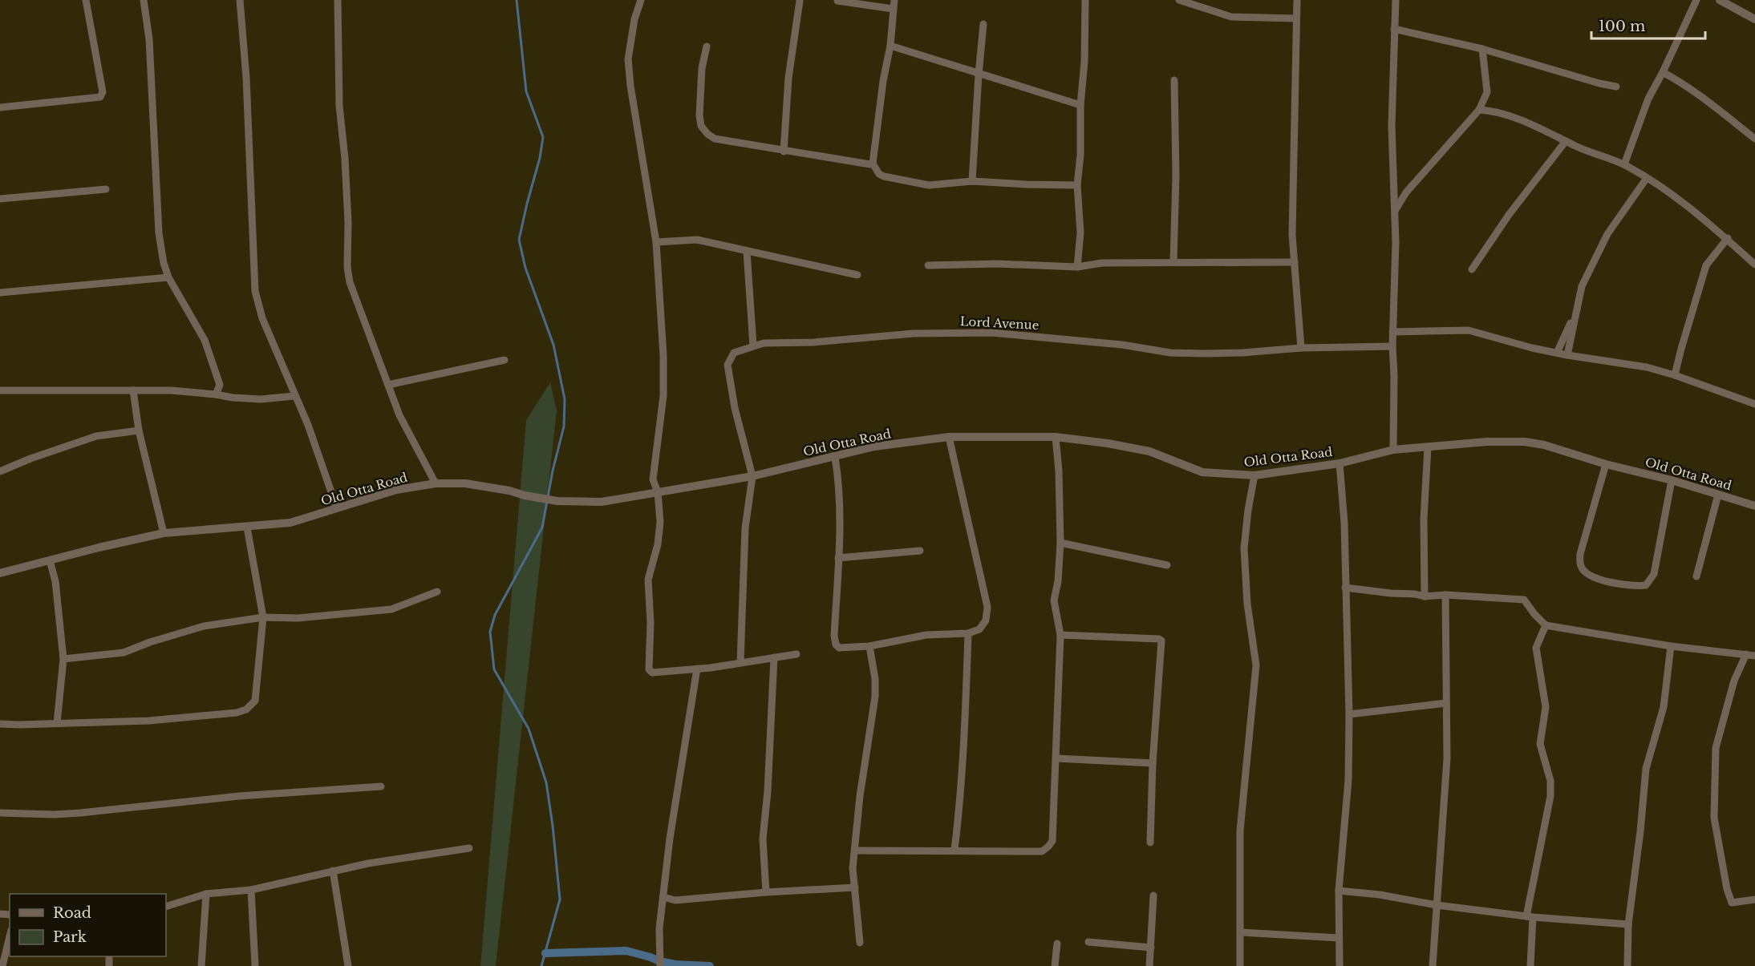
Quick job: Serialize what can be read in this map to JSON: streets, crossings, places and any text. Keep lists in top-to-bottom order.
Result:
{
  "streets": {
    "street": ["Lord Avenue", "Old Otta Road"]
  },
  "crossings": [
    ["Lord Avenue", "Old Otta Road"]
  ],
  "legend": ["Road", "Park"],
  "scale_bar": "100 m"
}
